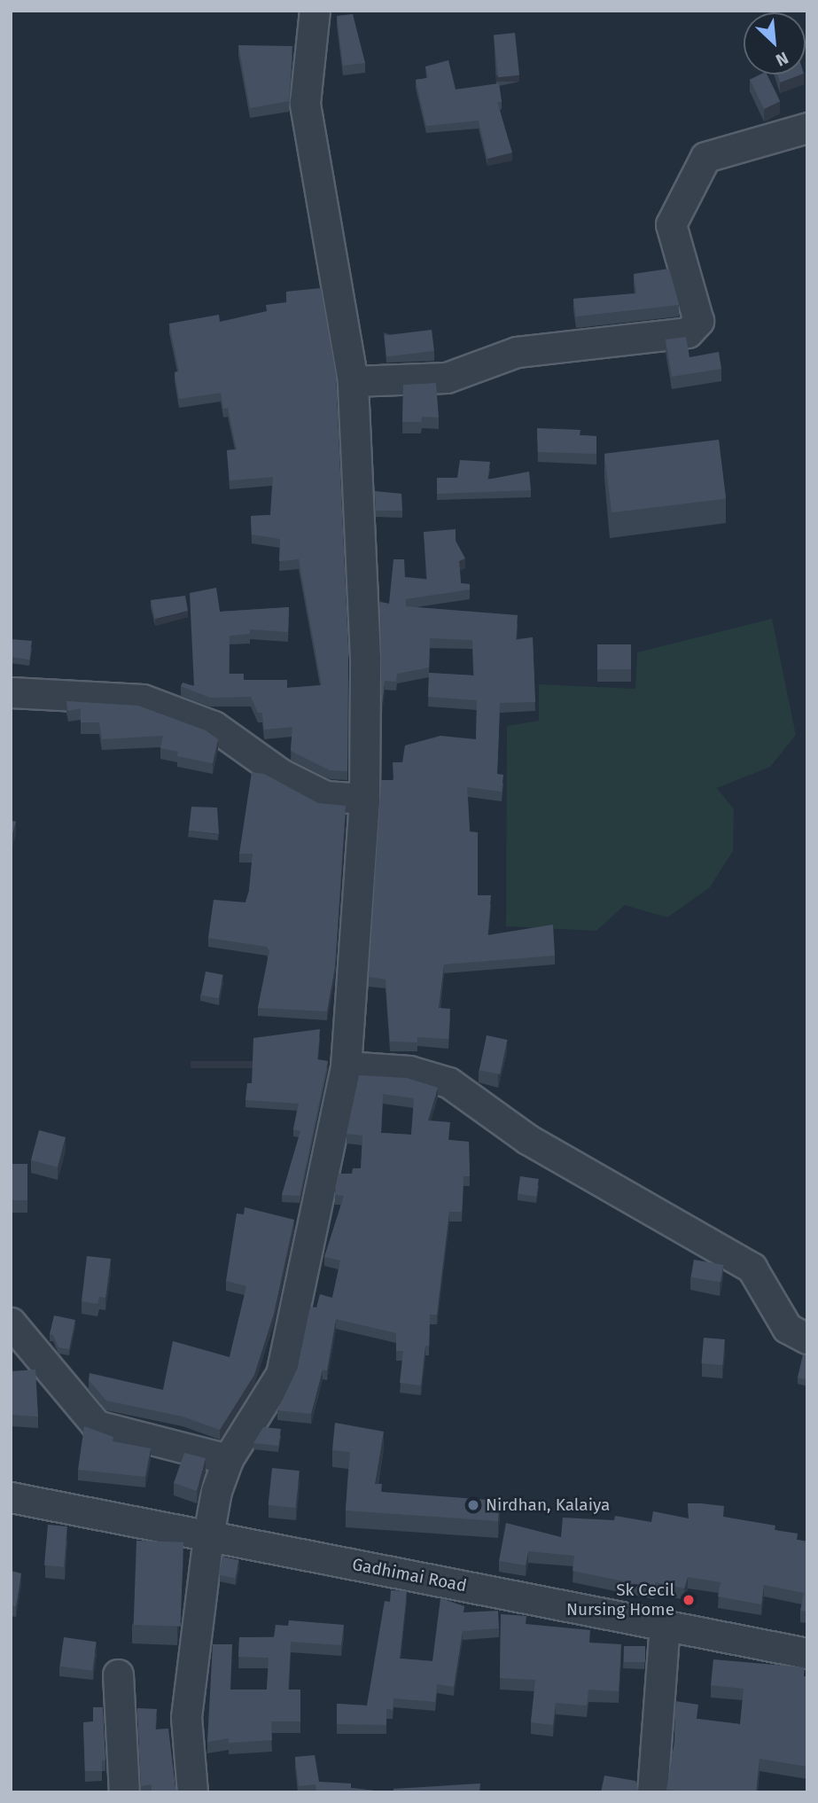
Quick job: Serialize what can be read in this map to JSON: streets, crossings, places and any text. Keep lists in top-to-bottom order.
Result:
{
  "streets": {
    "street": ["Gadhimai Road"]
  },
  "places": ["Nirdhan, Kalaiya", "Sk Cecil Nursing Home"],
  "north": "bottom right"
}
